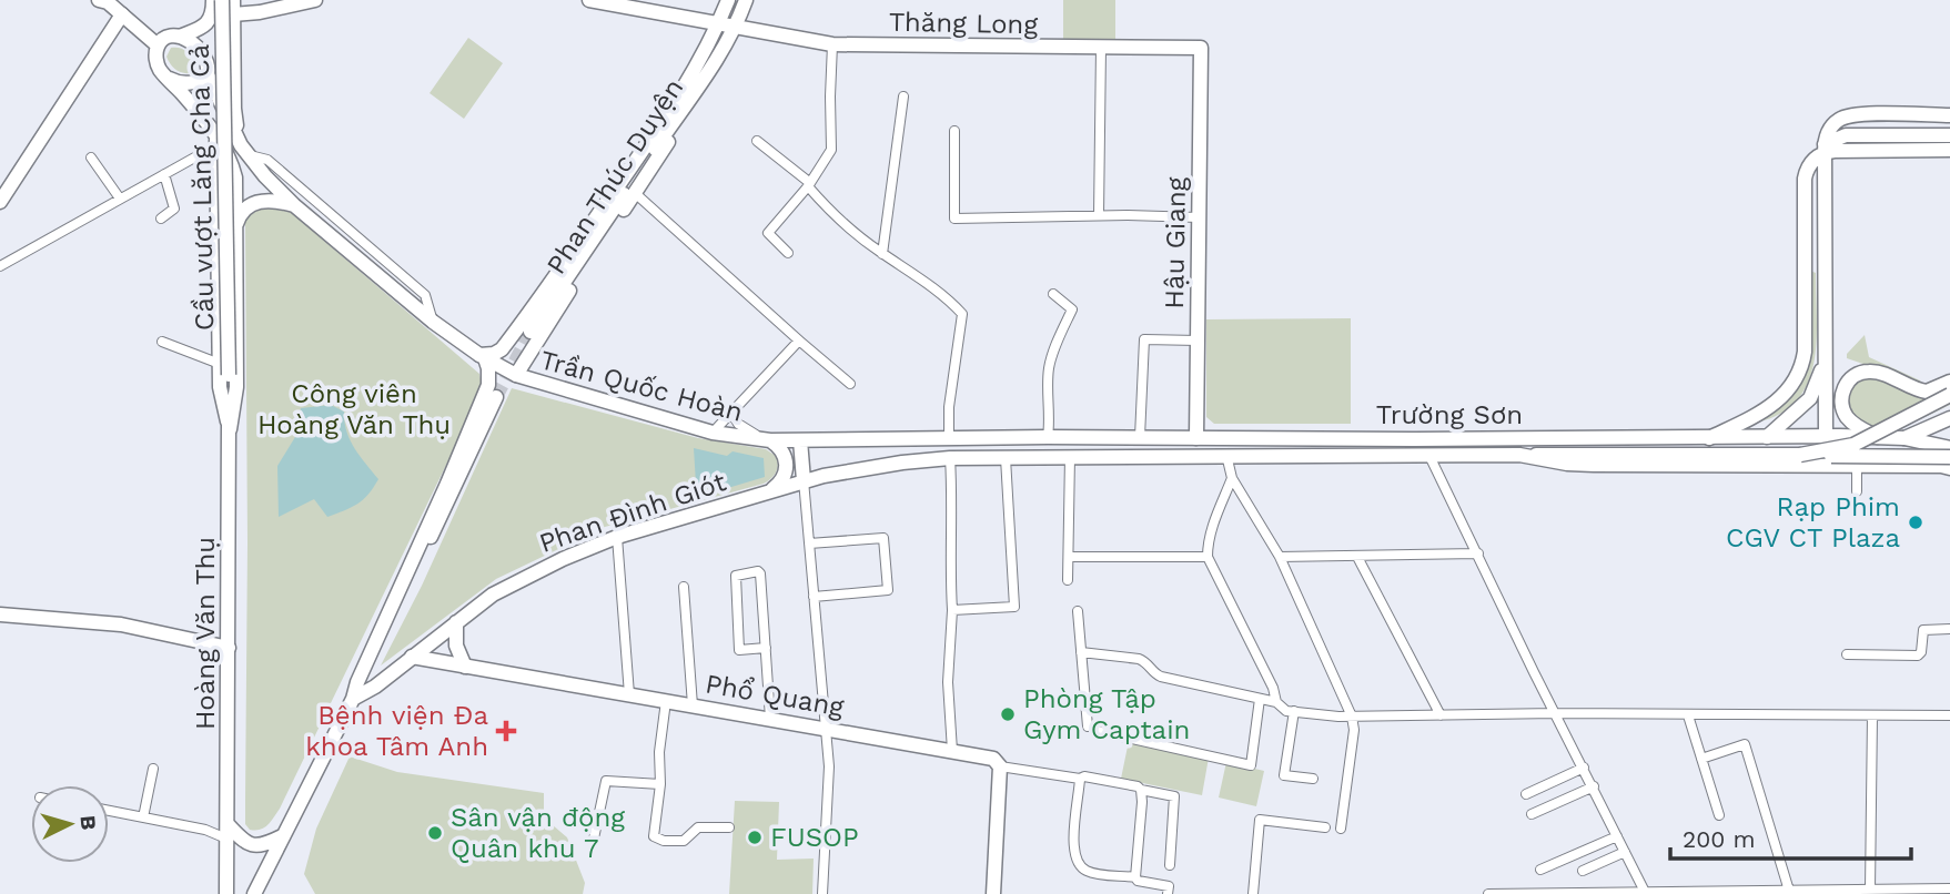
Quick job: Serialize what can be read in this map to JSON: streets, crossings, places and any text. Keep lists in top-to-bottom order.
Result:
{
  "streets": {
    "main road": [
      "Thăng Long",
      "Phan Thúc Duyện",
      "Cầu vượt Lăng Cha Cả",
      "Hậu Giang",
      "Trần Quốc Hoàn",
      "Trường Sơn",
      "Phan Đình Giót",
      "Hoàng Văn Thụ",
      "Phổ Quang"
    ]
  },
  "crossings": [
    ["Thăng Long", "Phan Thúc Duyện"],
    ["Thăng Long", "Hậu Giang"],
    ["Phan Thúc Duyện", "Trần Quốc Hoàn"],
    ["Cầu vượt Lăng Cha Cả", "Hoàng Văn Thụ"],
    ["Hậu Giang", "Trường Sơn"],
    ["Trần Quốc Hoàn", "Trường Sơn"],
    ["Trần Quốc Hoàn", "Hoàng Văn Thụ"],
    ["Trường Sơn", "Phan Đình Giót"],
    ["Phan Đình Giót", "Phổ Quang"]
  ],
  "parks": ["Công viên Hoàng Văn Thụ"],
  "places": {
    "other": [
      "Rạp Phim CGV CT Plaza",
      "Phòng Tập Gym Captain",
      "Sân vận động Quân khu 7",
      "FUSOP"
    ],
    "health": ["Bệnh viện Đa khoa Tâm Anh"]
  },
  "scale_bar": "200 m",
  "north": "right"
}
